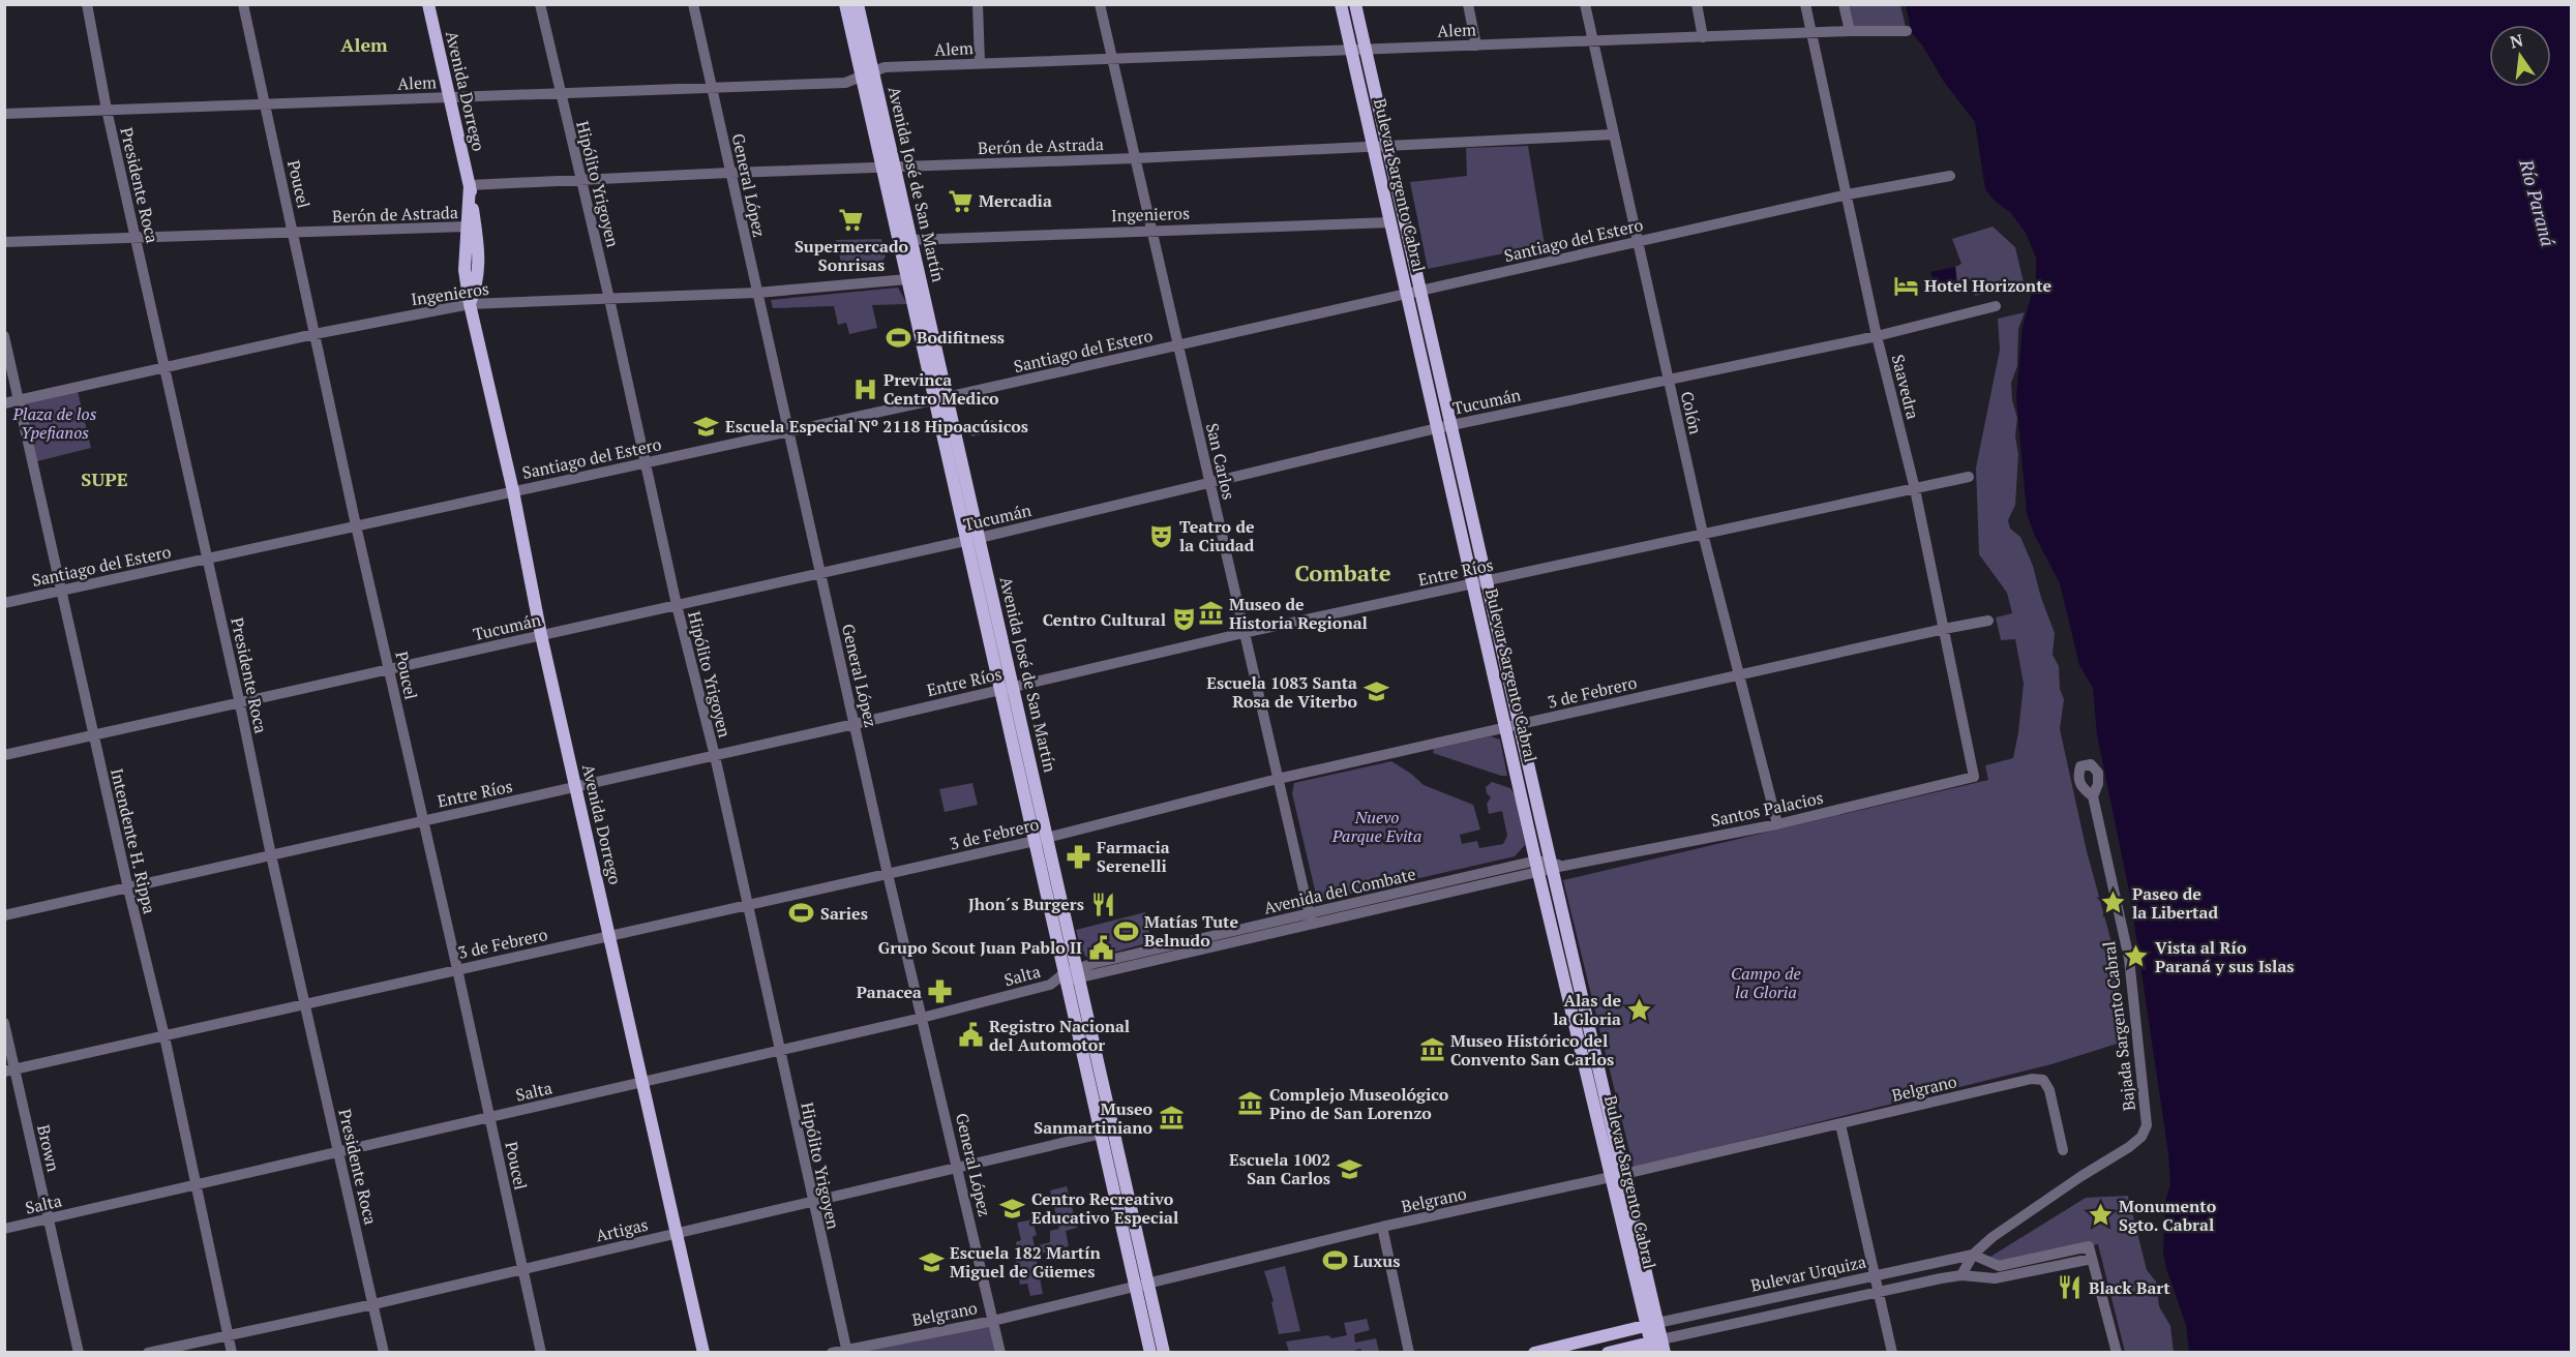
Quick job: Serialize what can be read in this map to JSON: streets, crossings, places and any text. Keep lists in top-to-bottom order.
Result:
{
  "streets": {
    "main road": [
      "Avenida Dorrego",
      "Avenida José de San Martín",
      "Bulevar Sargento Cabral",
      "Bulevar Urquiza"
    ],
    "street": [
      "Alem",
      "Berón de Astrada",
      "Poucel",
      "Hipólito Yrigoyen",
      "Presidente Roca",
      "General López",
      "Ingenieros",
      "Santiago del Estero",
      "Saavedra",
      "Tucumán",
      "Colón",
      "San Carlos",
      "Entre Ríos",
      "3 de Febrero",
      "Santos Palacios",
      "Intendente H. Rippa",
      "Avenida del Combate",
      "Salta",
      "Bajada Sargento Cabral",
      "Belgrano",
      "Brown",
      "Artigas"
    ]
  },
  "crossings": [
    ["Alem", "Avenida Dorrego"],
    ["Alem", "Poucel"],
    ["Alem", "Hipólito Yrigoyen"],
    ["Alem", "Avenida José de San Martín"],
    ["Alem", "Presidente Roca"],
    ["Alem", "General López"],
    ["Alem", "Bulevar Sargento Cabral"],
    ["Alem", "Saavedra"],
    ["Alem", "Colón"],
    ["Alem", "San Carlos"],
    ["Avenida Dorrego", "Berón de Astrada"],
    ["Avenida Dorrego", "Ingenieros"],
    ["Avenida Dorrego", "Santiago del Estero"],
    ["Avenida Dorrego", "Tucumán"],
    ["Avenida Dorrego", "Entre Ríos"],
    ["Avenida Dorrego", "3 de Febrero"],
    ["Avenida Dorrego", "Salta"],
    ["Avenida Dorrego", "Artigas"],
    ["Berón de Astrada", "Poucel"],
    ["Berón de Astrada", "Hipólito Yrigoyen"],
    ["Berón de Astrada", "Avenida José de San Martín"],
    ["Berón de Astrada", "Presidente Roca"],
    ["Berón de Astrada", "General López"],
    ["Berón de Astrada", "Bulevar Sargento Cabral"],
    ["Berón de Astrada", "Colón"],
    ["Berón de Astrada", "San Carlos"],
    ["Poucel", "Ingenieros"],
    ["Poucel", "Santiago del Estero"],
    ["Poucel", "Tucumán"],
    ["Poucel", "Entre Ríos"],
    ["Poucel", "3 de Febrero"],
    ["Poucel", "Salta"],
    ["Poucel", "Artigas"],
    ["Hipólito Yrigoyen", "Ingenieros"],
    ["Hipólito Yrigoyen", "Santiago del Estero"],
    ["Hipólito Yrigoyen", "Tucumán"],
    ["Hipólito Yrigoyen", "Entre Ríos"],
    ["Hipólito Yrigoyen", "3 de Febrero"],
    ["Hipólito Yrigoyen", "Salta"],
    ["Hipólito Yrigoyen", "Belgrano"],
    ["Hipólito Yrigoyen", "Artigas"],
    ["Avenida José de San Martín", "Ingenieros"],
    ["Avenida José de San Martín", "Santiago del Estero"],
    ["Avenida José de San Martín", "Tucumán"],
    ["Avenida José de San Martín", "Entre Ríos"],
    ["Avenida José de San Martín", "3 de Febrero"],
    ["Avenida José de San Martín", "Avenida del Combate"],
    ["Avenida José de San Martín", "Salta"],
    ["Avenida José de San Martín", "Belgrano"],
    ["Avenida José de San Martín", "Artigas"],
    ["Presidente Roca", "Ingenieros"],
    ["Presidente Roca", "Santiago del Estero"],
    ["Presidente Roca", "Tucumán"],
    ["Presidente Roca", "Entre Ríos"],
    ["Presidente Roca", "3 de Febrero"],
    ["Presidente Roca", "Salta"],
    ["Presidente Roca", "Artigas"],
    ["General López", "Ingenieros"],
    ["General López", "Santiago del Estero"],
    ["General López", "Tucumán"],
    ["General López", "Entre Ríos"],
    ["General López", "3 de Febrero"],
    ["General López", "Salta"],
    ["General López", "Belgrano"],
    ["General López", "Artigas"],
    ["Bulevar Sargento Cabral", "Ingenieros"],
    ["Bulevar Sargento Cabral", "Santiago del Estero"],
    ["Bulevar Sargento Cabral", "Tucumán"],
    ["Bulevar Sargento Cabral", "Entre Ríos"],
    ["Bulevar Sargento Cabral", "3 de Febrero"],
    ["Bulevar Sargento Cabral", "Santos Palacios"],
    ["Bulevar Sargento Cabral", "Avenida del Combate"],
    ["Bulevar Sargento Cabral", "Belgrano"],
    ["Bulevar Sargento Cabral", "Bulevar Urquiza"],
    ["Ingenieros", "San Carlos"],
    ["Ingenieros", "Intendente H. Rippa"],
    ["Santiago del Estero", "Saavedra"],
    ["Santiago del Estero", "Colón"],
    ["Santiago del Estero", "San Carlos"],
    ["Santiago del Estero", "Intendente H. Rippa"],
    ["Saavedra", "Tucumán"],
    ["Saavedra", "Entre Ríos"],
    ["Saavedra", "3 de Febrero"],
    ["Saavedra", "Santos Palacios"],
    ["Tucumán", "Colón"],
    ["Tucumán", "San Carlos"],
    ["Tucumán", "Intendente H. Rippa"],
    ["Colón", "Entre Ríos"],
    ["Colón", "3 de Febrero"],
    ["Colón", "Santos Palacios"],
    ["San Carlos", "Entre Ríos"],
    ["San Carlos", "3 de Febrero"],
    ["San Carlos", "Avenida del Combate"],
    ["Entre Ríos", "Intendente H. Rippa"],
    ["3 de Febrero", "Intendente H. Rippa"],
    ["3 de Febrero", "Brown"],
    ["Santos Palacios", "Avenida del Combate"],
    ["Intendente H. Rippa", "Salta"],
    ["Intendente H. Rippa", "Artigas"],
    ["Avenida del Combate", "Salta"],
    ["Salta", "Brown"],
    ["Bajada Sargento Cabral", "Bulevar Urquiza"]
  ],
  "districts": ["Alem", "SUPE", "Combate"],
  "water": ["Río Paraná"],
  "parks": ["Plaza de los Ypefianos", "Nuevo Parque Evita", "Campo de la Gloria"],
  "places": {
    "supermarket": ["Mercadia", "Supermercado Sonrisas"],
    "hotel": ["Hotel Horizonte"],
    "sports": [
      "Bodifitness",
      "Saries",
      "Matías Tute Belnudo",
      "Luxus"
    ],
    "hospital": ["Previnca Centro Medico"],
    "school or university": [
      "Escuela Especial Nº 2118 Hipoacúsicos",
      "Escuela 1083 Santa Rosa de Viterbo",
      "Escuela 1002 San Carlos",
      "Centro Recreativo Educativo Especial",
      "Escuela 182 Martín Miguel de Güemes"
    ],
    "theatre": ["Teatro de la Ciudad", "Centro Cultural"],
    "museum": [
      "Museo de Historia Regional",
      "Museo Histórico del Convento San Carlos",
      "Complejo Museológico Pino de San Lorenzo",
      "Museo Sanmartiniano"
    ],
    "pharmacy": ["Farmacia Serenelli", "Panacea"],
    "place": [
      "Paseo de la Libertad",
      "Vista al Río Paraná y sus Islas",
      "Alas de la Gloria",
      "Monumento Sgto. Cabral"
    ],
    "restaurant": ["Jhon´s Burgers", "Black Bart"],
    "public building": ["Grupo Scout Juan Pablo II", "Registro Nacional del Automotor"]
  },
  "north": "top"
}
